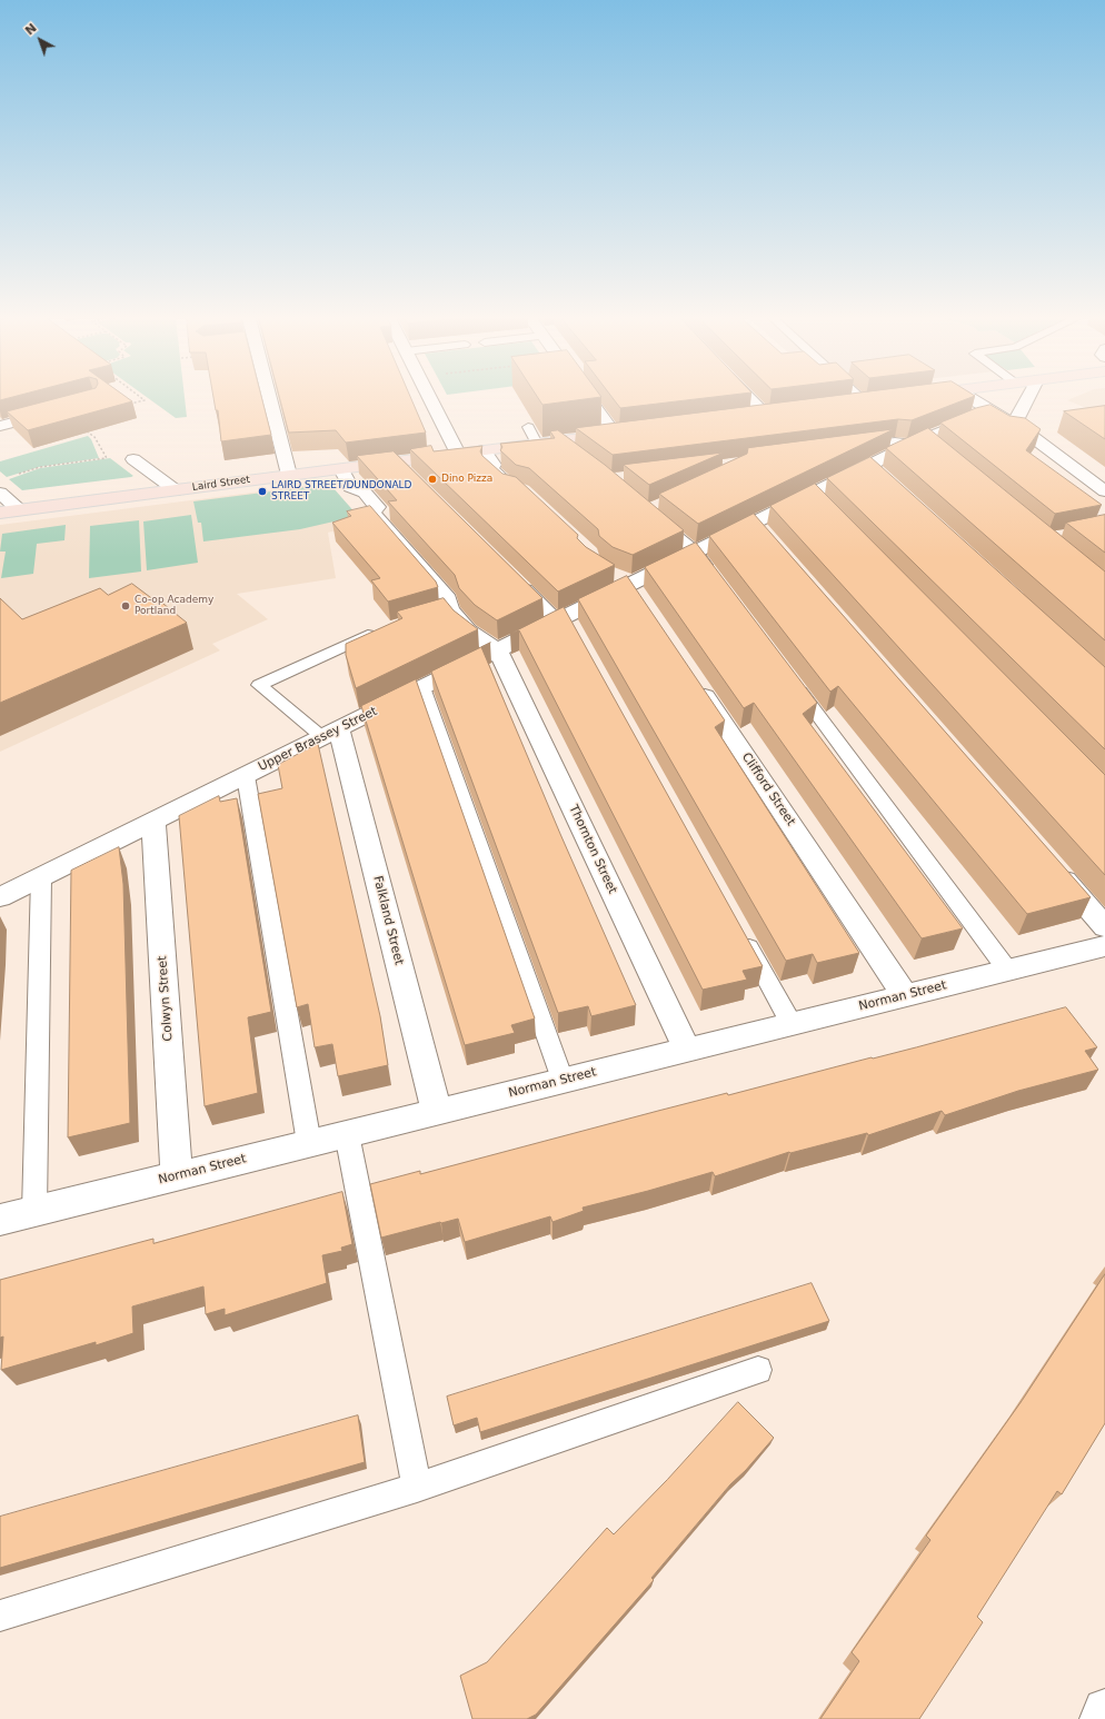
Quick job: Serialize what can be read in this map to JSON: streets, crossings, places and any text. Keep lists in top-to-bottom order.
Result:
{
  "streets": {
    "main road": ["Laird Street"],
    "street": [
      "Upper Brassey Street",
      "Clifford Street",
      "Thornton Street",
      "Falkland Street",
      "Norman Street",
      "Colwyn Street"
    ]
  },
  "crossings": [
    ["Upper Brassey Street", "Thornton Street"],
    ["Upper Brassey Street", "Falkland Street"],
    ["Upper Brassey Street", "Colwyn Street"],
    ["Clifford Street", "Norman Street"],
    ["Thornton Street", "Norman Street"],
    ["Falkland Street", "Norman Street"],
    ["Norman Street", "Colwyn Street"]
  ],
  "places": ["Dino Pizza", "LAIRD STREET/DUNDONALD STREET", "Co-op Academy Portland"],
  "north": "top left"
}
